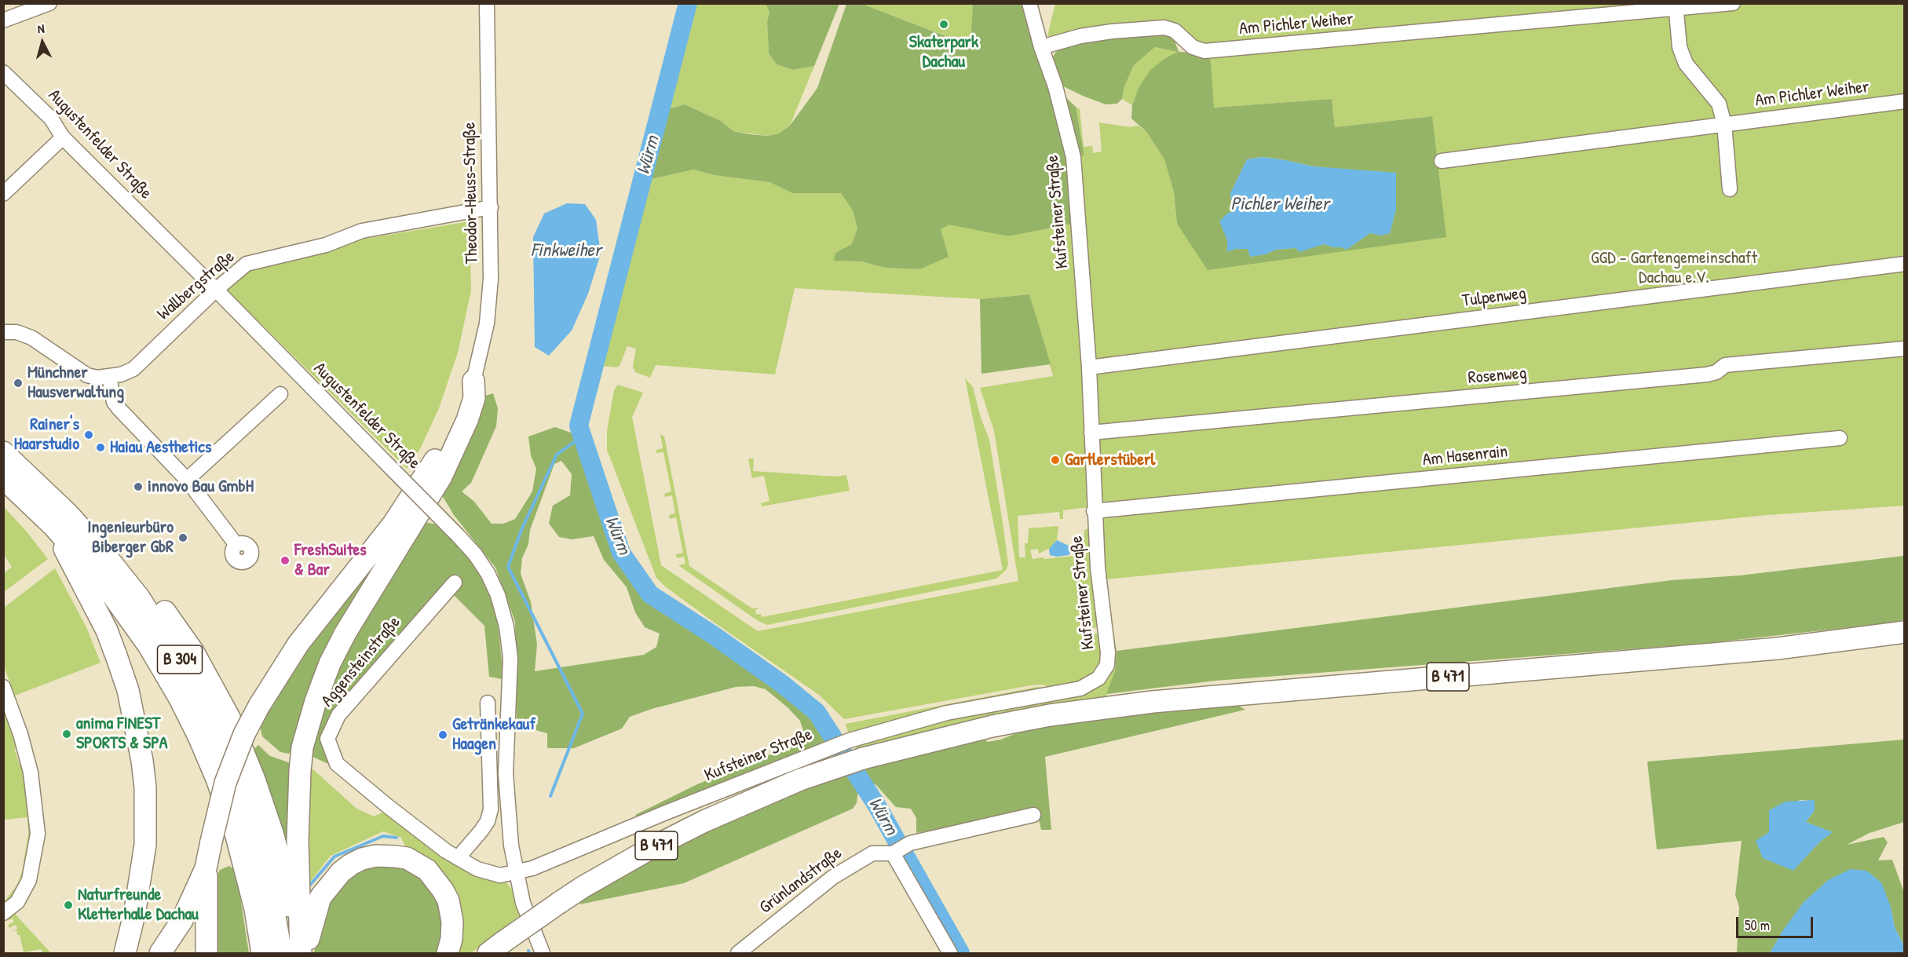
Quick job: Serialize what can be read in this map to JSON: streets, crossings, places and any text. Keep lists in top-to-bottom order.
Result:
{
  "streets": {
    "highway": ["B 304", "B 471"],
    "street": [
      "Am Pichler Weiher",
      "Augustenfelder Straße",
      "Theodor-Heuss-Straße",
      "Kufsteiner Straße",
      "Wallbergstraße",
      "Tulpenweg",
      "Rosenweg",
      "Am Hasenrain",
      "Aggensteinstraße",
      "Grünlandstraße"
    ]
  },
  "crossings": [
    ["Am Pichler Weiher", "Kufsteiner Straße"],
    ["Augustenfelder Straße", "Kufsteiner Straße"],
    ["Augustenfelder Straße", "Wallbergstraße"],
    ["Augustenfelder Straße", "Aggensteinstraße"],
    ["Theodor-Heuss-Straße", "Wallbergstraße"],
    ["Kufsteiner Straße", "Tulpenweg"],
    ["Kufsteiner Straße", "Rosenweg"],
    ["Kufsteiner Straße", "Am Hasenrain"],
    ["Kufsteiner Straße", "Aggensteinstraße"]
  ],
  "water": ["Würm", "Pichler Weiher", "Finkweiher"],
  "parks": ["GGD - Gartengemeinschaft Dachau e.V."],
  "places": [
    "Skaterpark Dachau",
    "Münchner Hausverwaltung",
    "Rainer's Haarstudio",
    "Haiau Aesthetics",
    "Gartlerstüberl",
    "innovo Bau GmbH",
    "Ingenieurbüro Biberger GbR",
    "FreshSuites & Bar",
    "anima FINEST SPORTS & SPA",
    "Getränkekauf Haagen",
    "Naturfreunde Kletterhalle Dachau"
  ],
  "scale_bar": "50 m",
  "north": "top"
}
